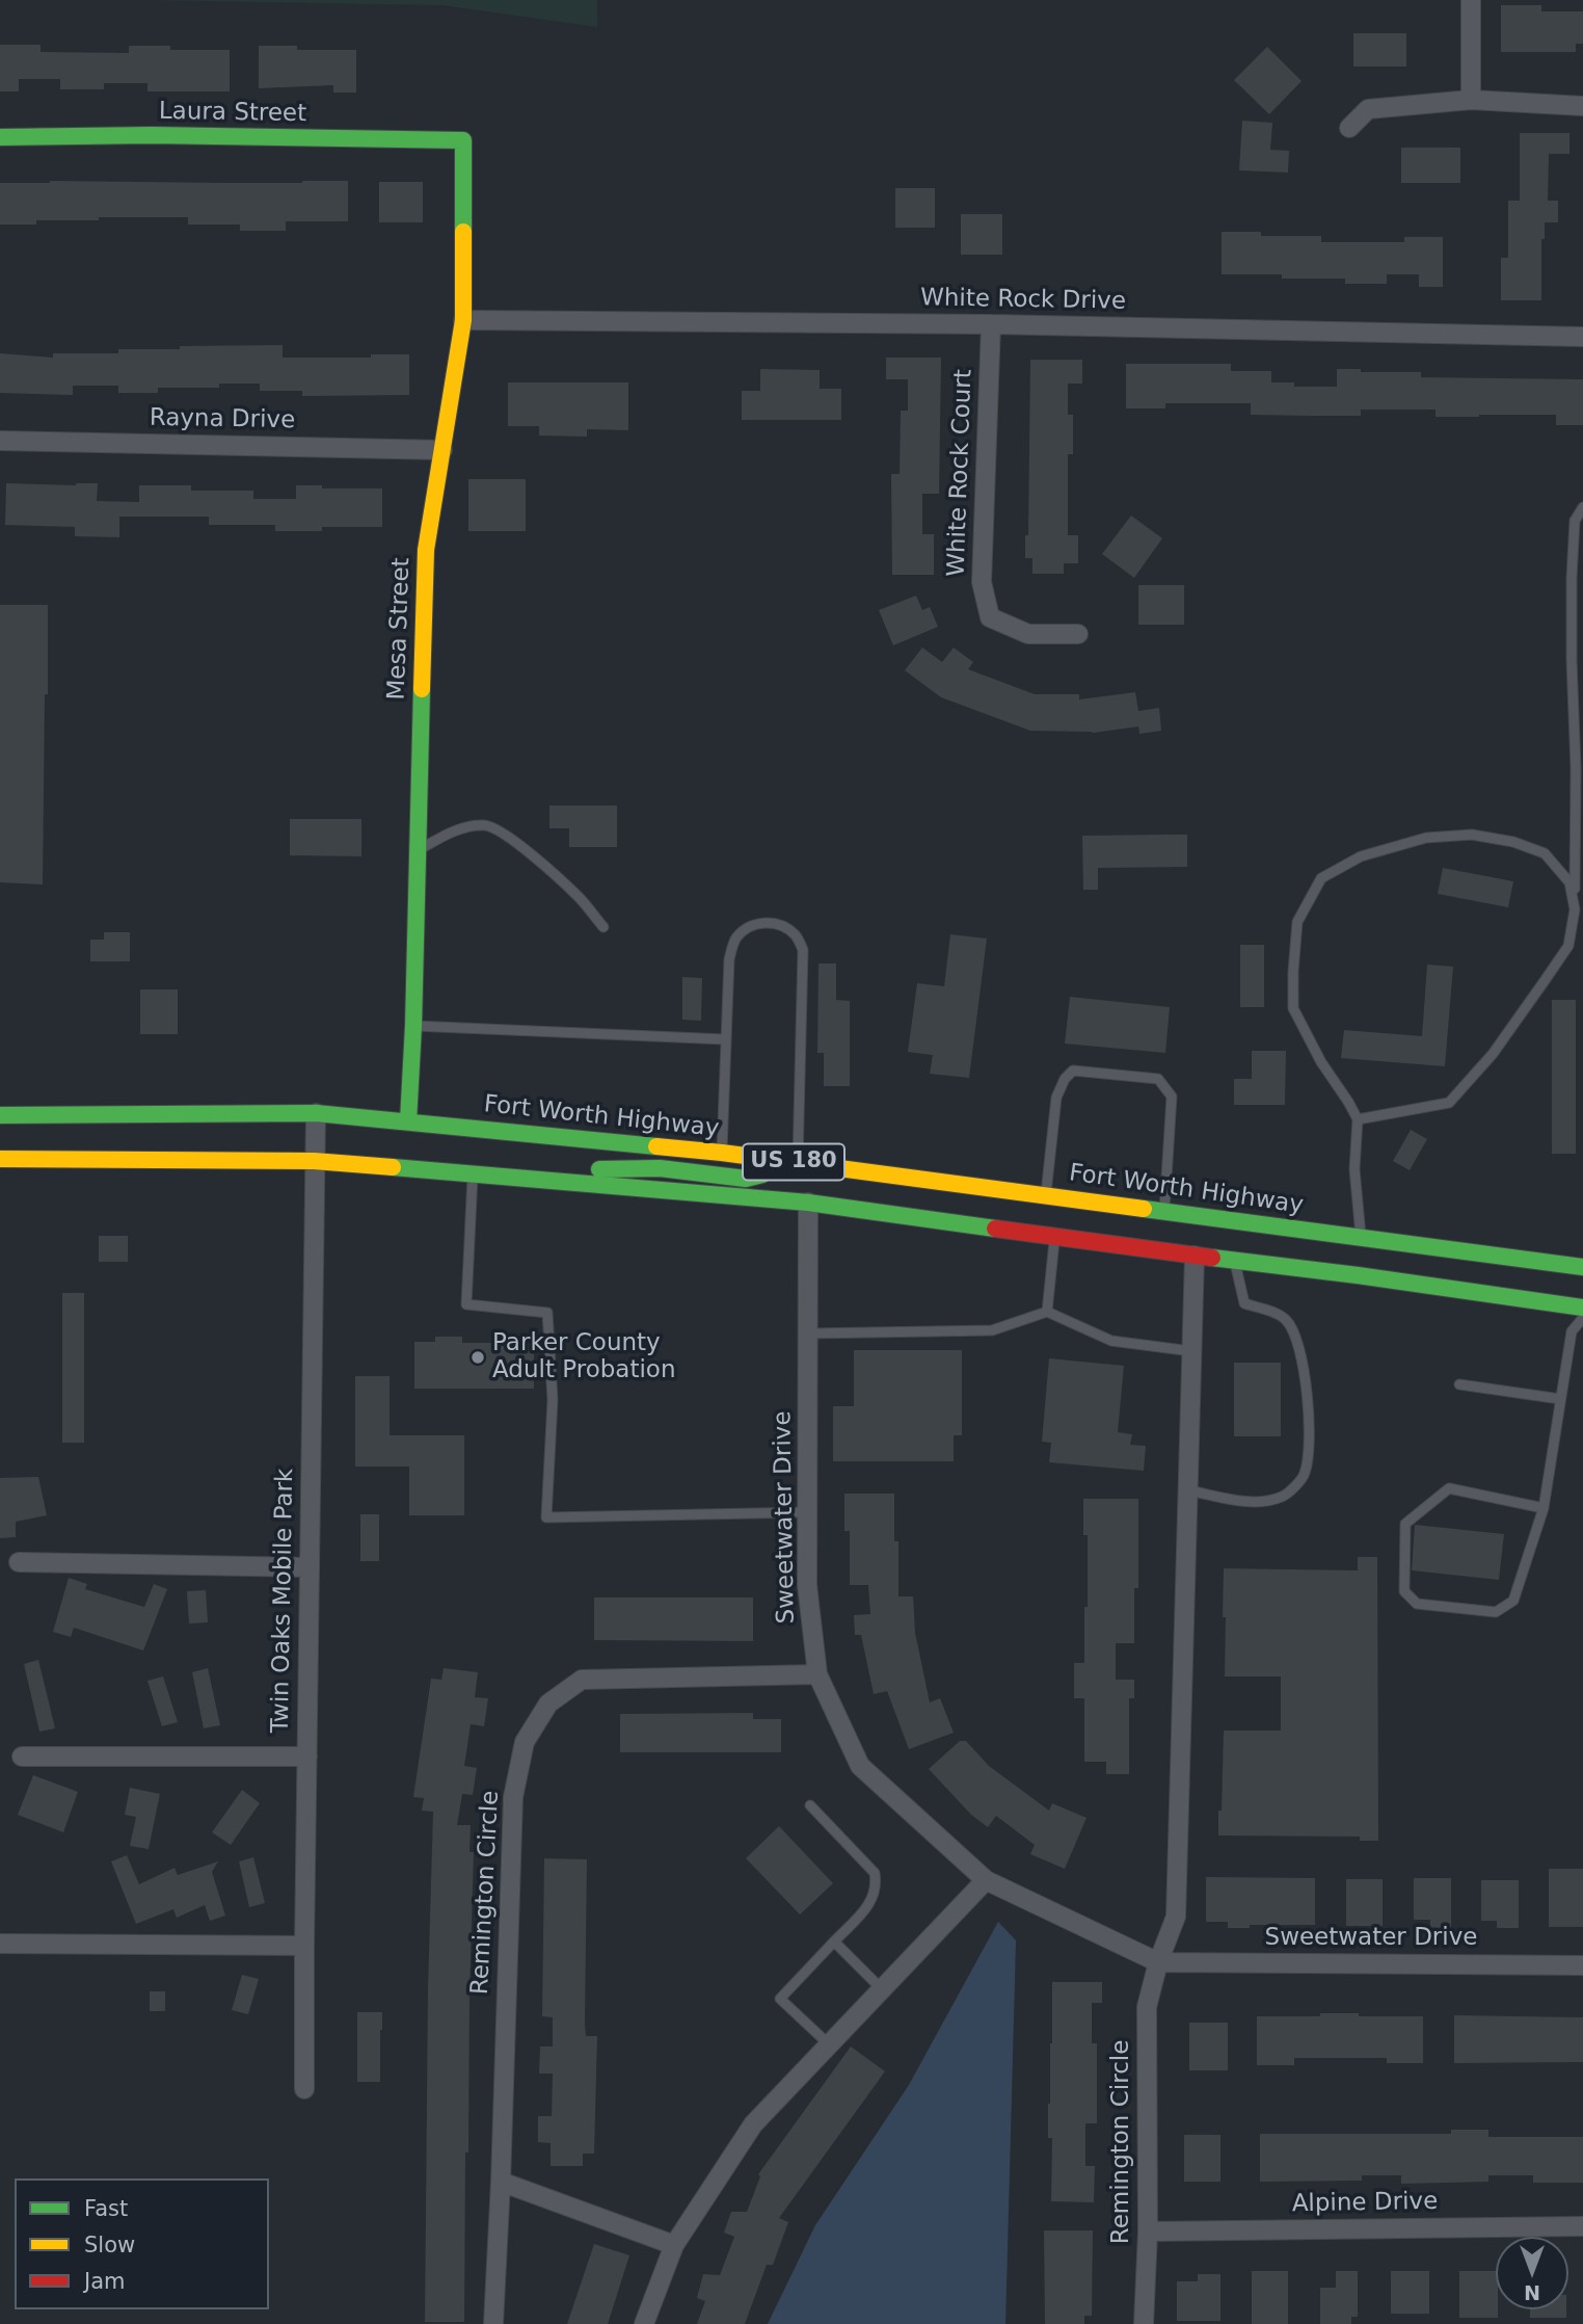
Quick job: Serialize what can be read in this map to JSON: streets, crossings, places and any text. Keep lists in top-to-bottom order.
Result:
{
  "streets": {
    "main road": [
      "Laura Street",
      "Mesa Street",
      "Fort Worth Highway",
      "US 180"
    ],
    "street": [
      "White Rock Drive",
      "Rayna Drive",
      "White Rock Court",
      "Sweetwater Drive",
      "Twin Oaks Mobile Park",
      "Remington Circle",
      "Alpine Drive"
    ]
  },
  "crossings": [
    ["Laura Street", "Mesa Street"],
    ["White Rock Drive", "White Rock Court"],
    ["White Rock Drive", "Mesa Street"],
    ["Rayna Drive", "Mesa Street"],
    ["Mesa Street", "Fort Worth Highway"],
    ["Fort Worth Highway", "Sweetwater Drive"],
    ["Fort Worth Highway", "Twin Oaks Mobile Park"],
    ["Sweetwater Drive", "Remington Circle"],
    ["Remington Circle", "Alpine Drive"]
  ],
  "places": ["Parker County Adult Probation"],
  "legend": ["Fast", "Slow", "Jam"],
  "north": "bottom"
}
